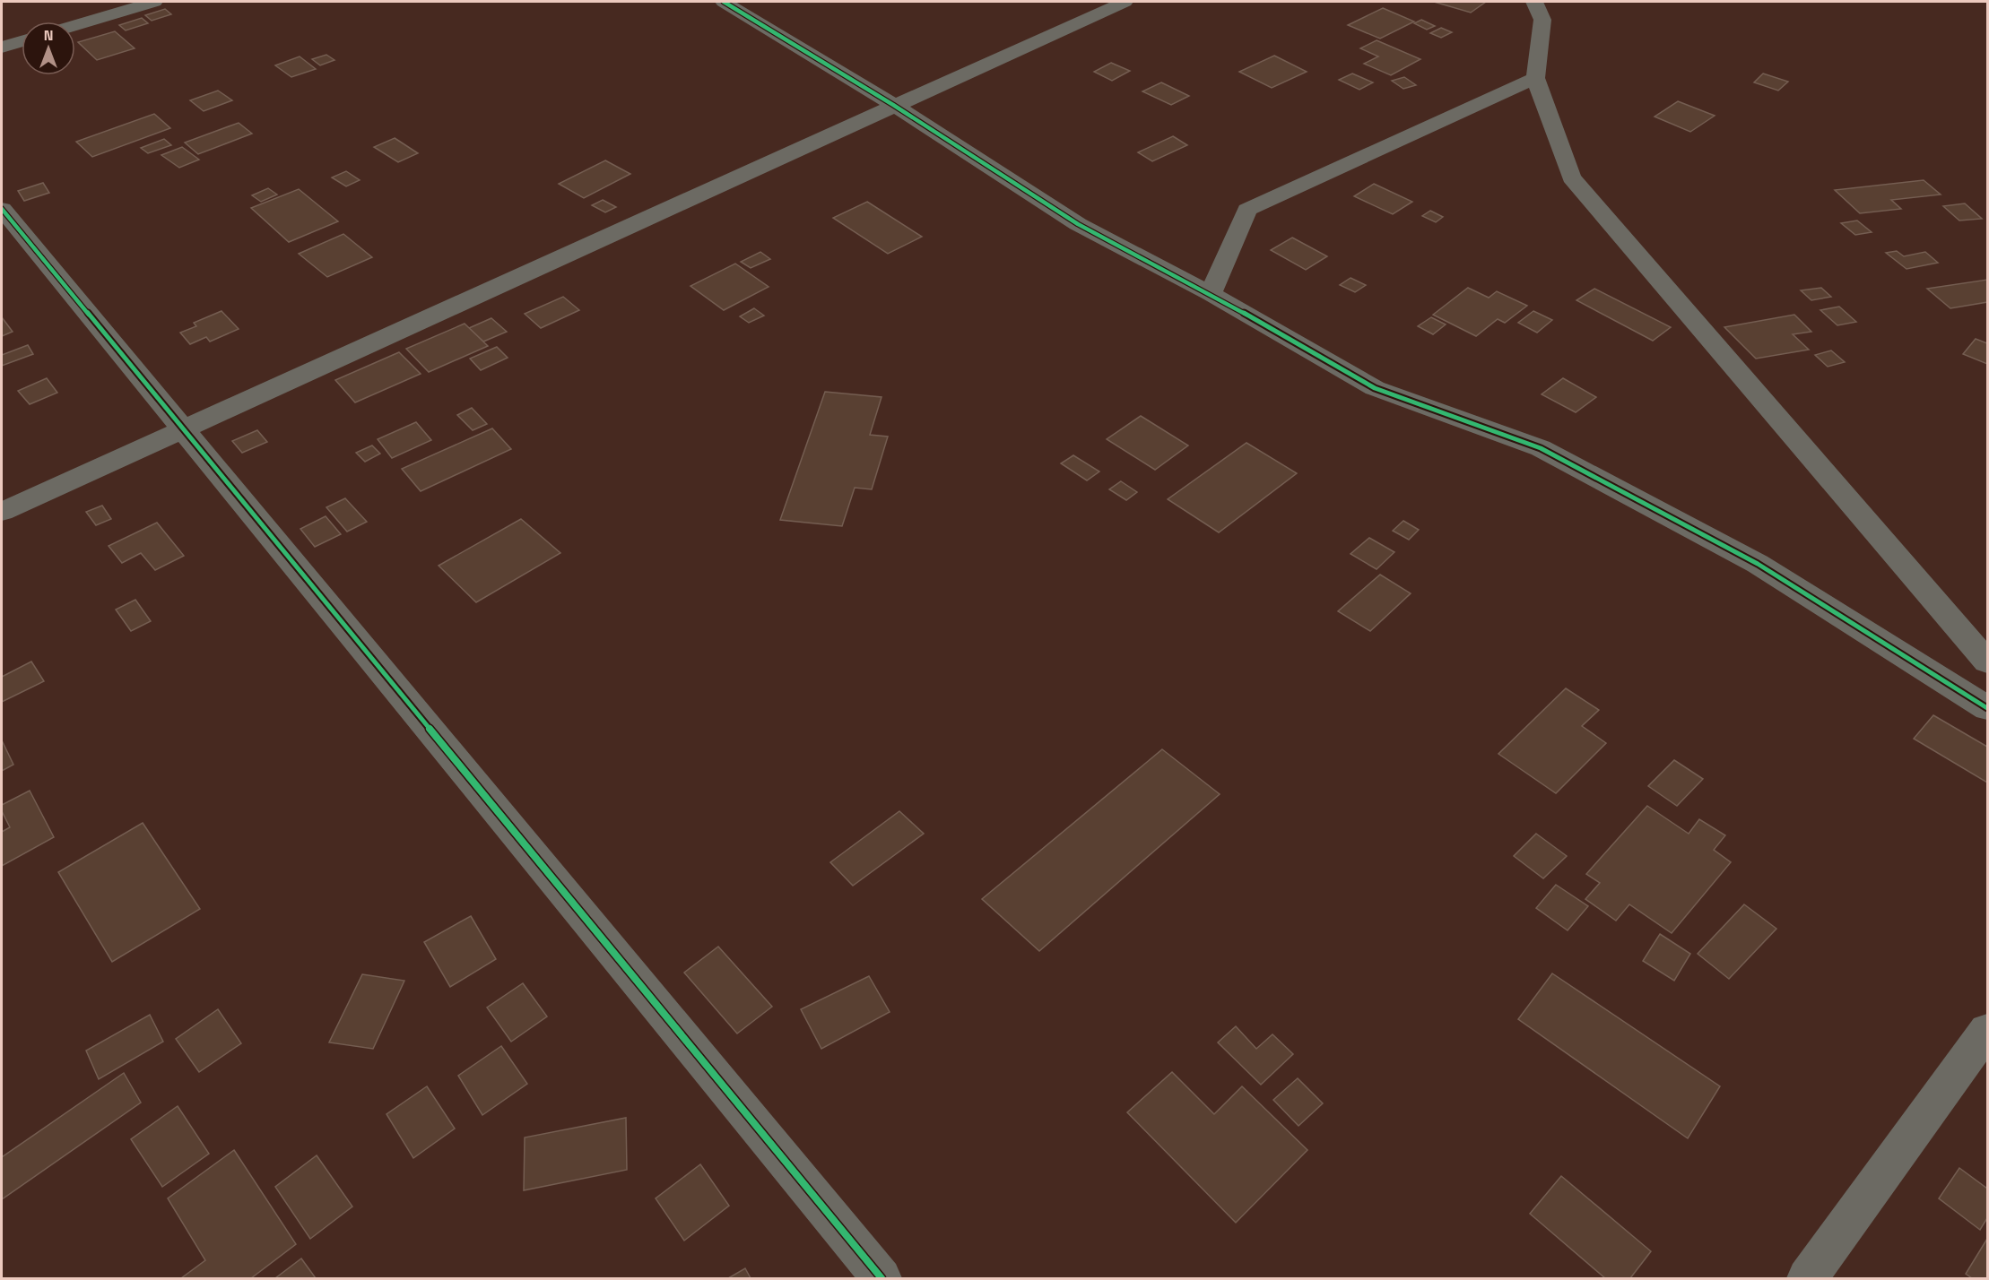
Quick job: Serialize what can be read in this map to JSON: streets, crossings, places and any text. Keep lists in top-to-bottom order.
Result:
{
  "north": "top"
}
